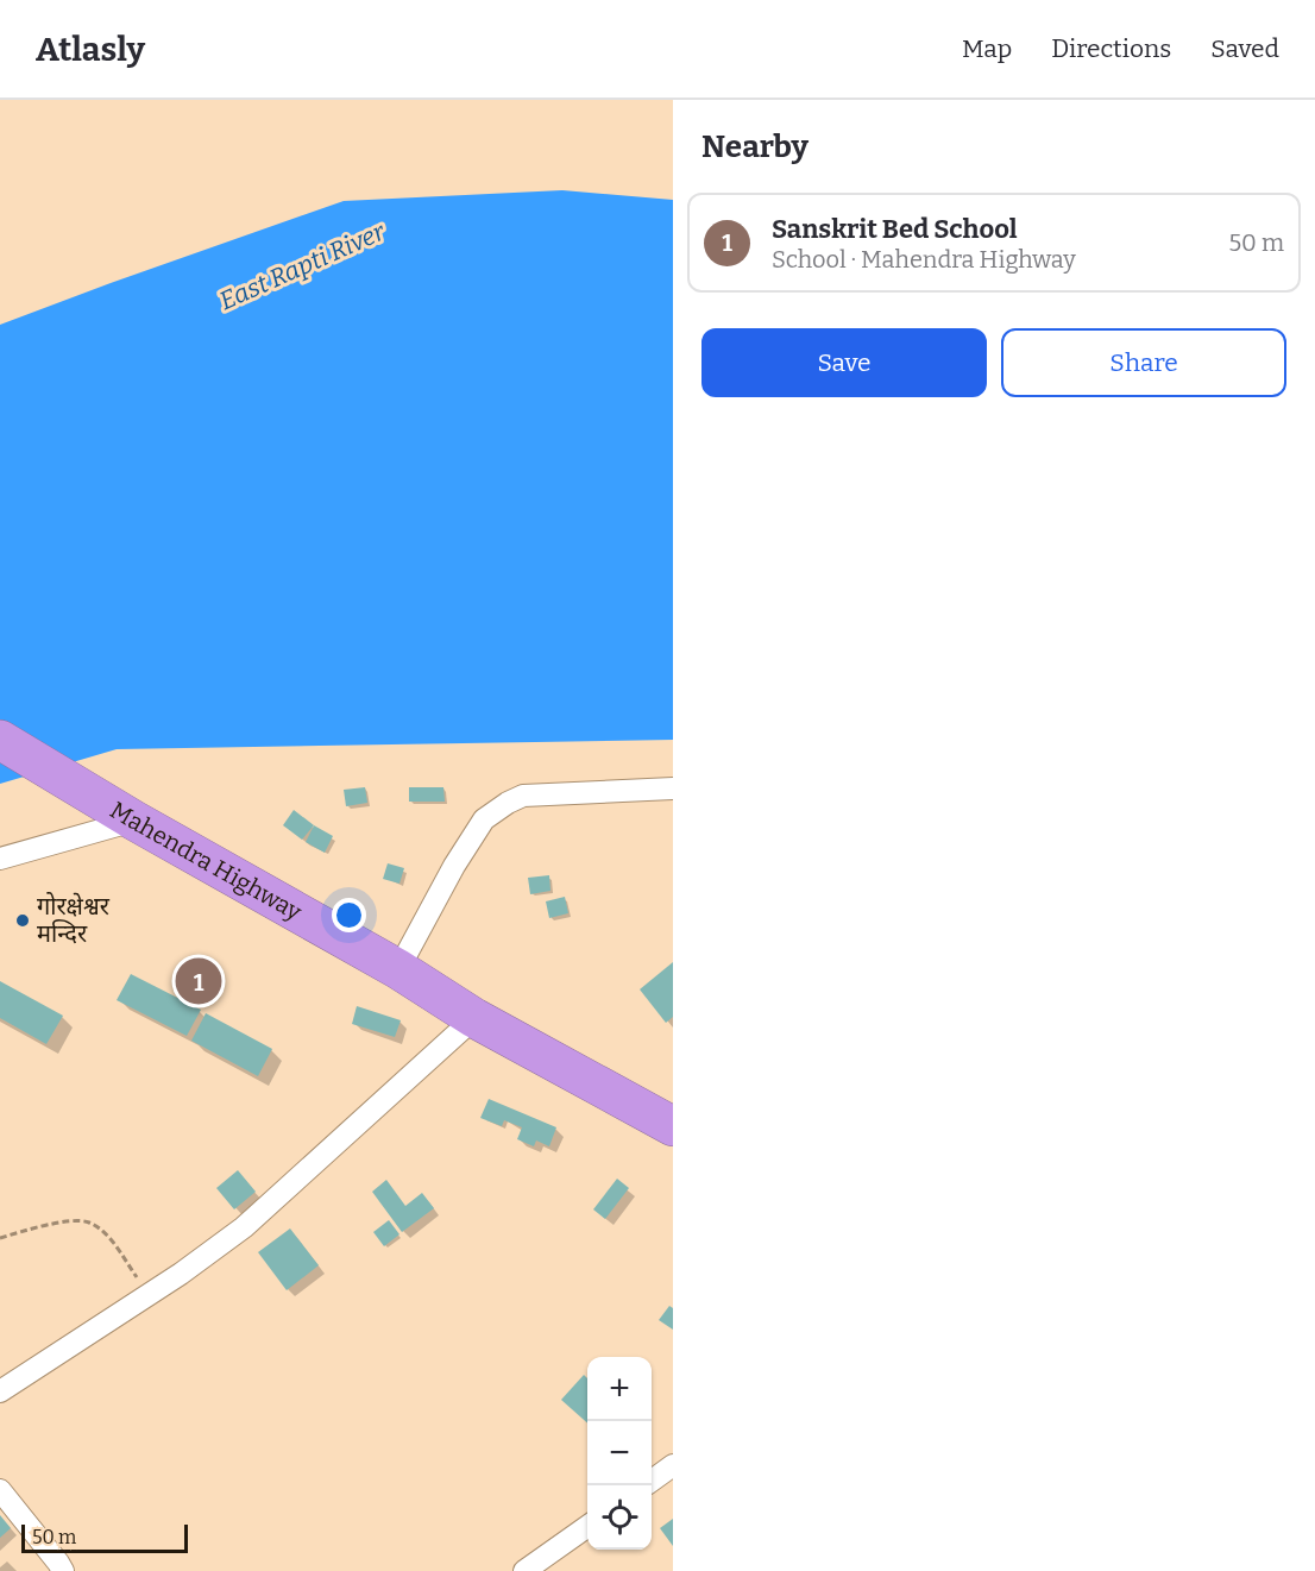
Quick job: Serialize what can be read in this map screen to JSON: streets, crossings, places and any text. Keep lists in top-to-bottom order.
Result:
{
  "streets": {
    "highway": ["Mahendra Highway"]
  },
  "water": ["East Rapti River"],
  "places": ["गोरक्षेश्वर मन्दिर"],
  "scale_bar": "50 m",
  "page": {
    "header": "Atlasly",
    "nav": ["Map", "Directions", "Saved"],
    "heading": "Nearby",
    "list": [
      {
        "mark": "1",
        "name": "Sanskrit Bed School",
        "note": "School · Mahendra Highway",
        "value": "50 m"
      }
    ],
    "buttons": ["Save", "Share"],
    "pins": "1",
    "map_buttons": ["+", "−"],
    "scale": "50 m"
  }
}
